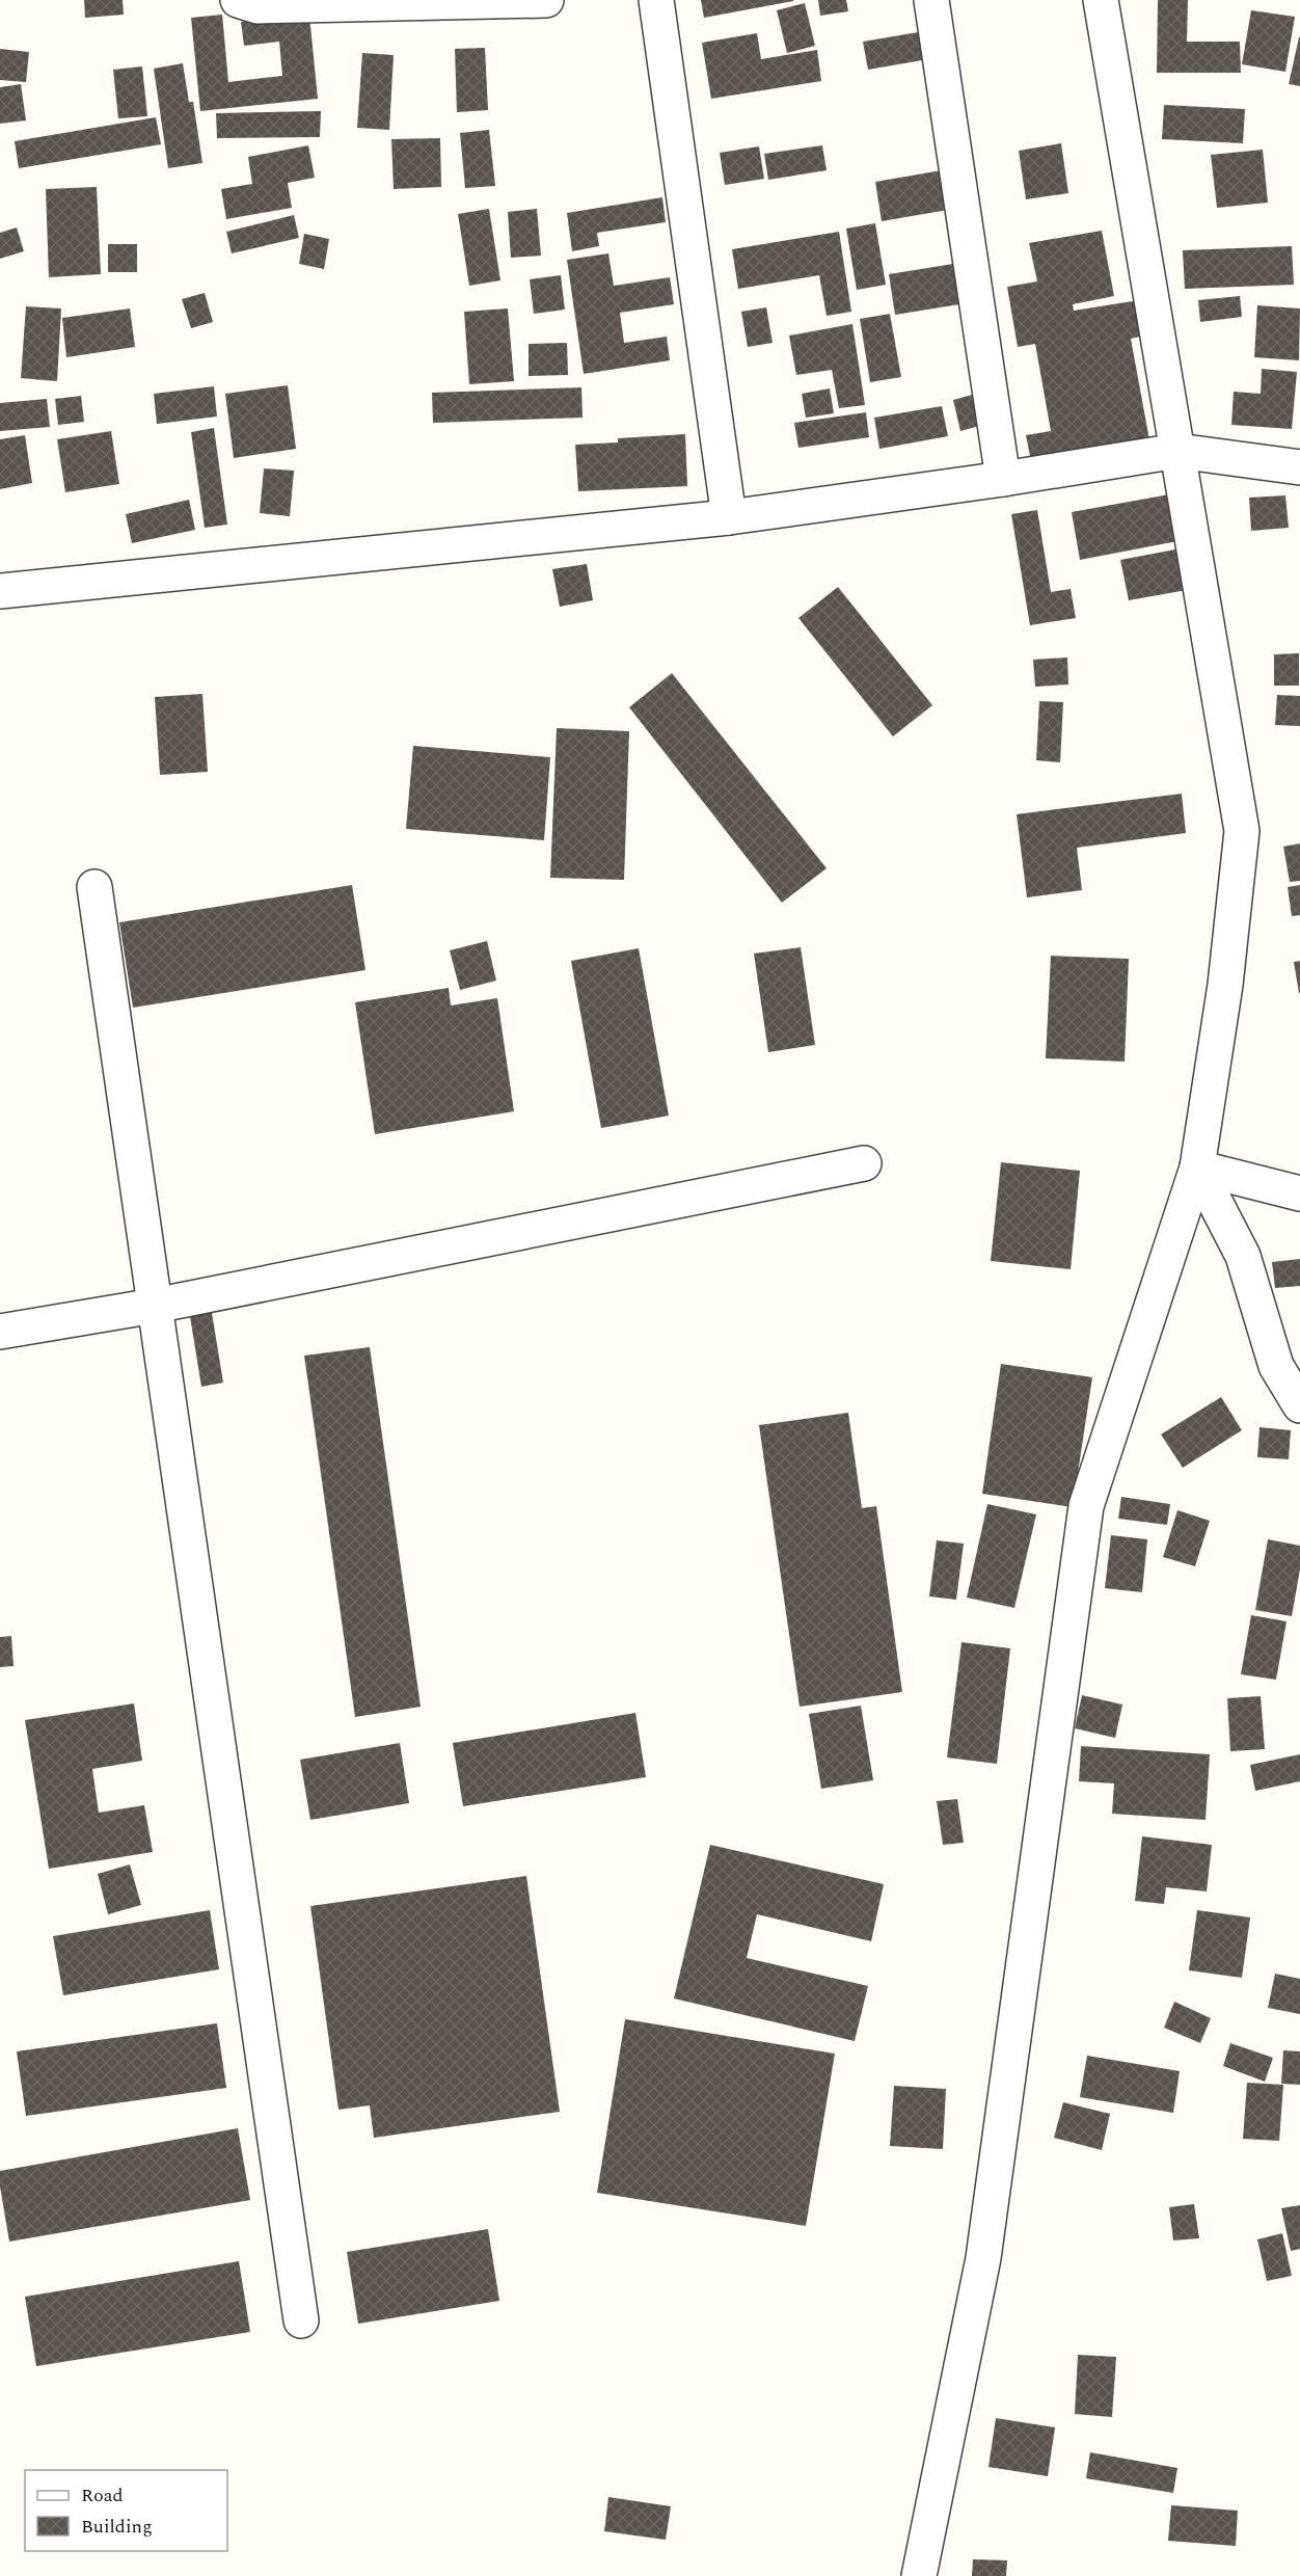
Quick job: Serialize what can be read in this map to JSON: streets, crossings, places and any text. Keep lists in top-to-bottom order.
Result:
{
  "legend": ["Road", "Building"]
}
